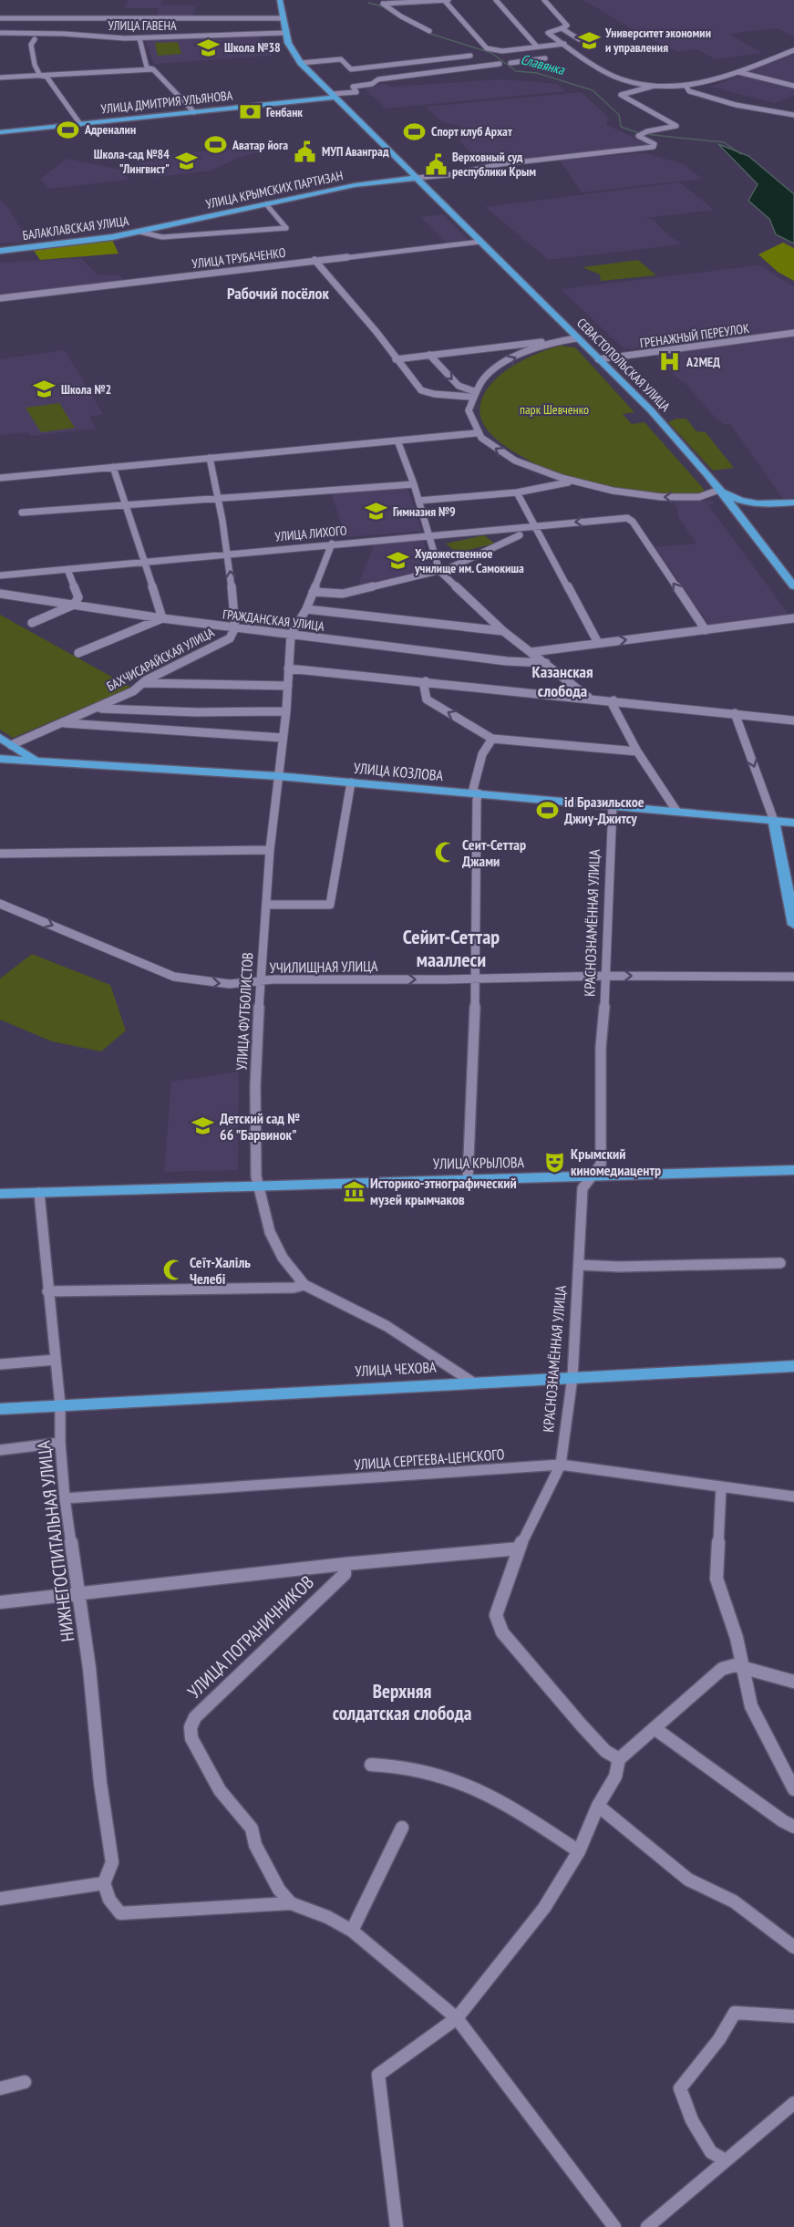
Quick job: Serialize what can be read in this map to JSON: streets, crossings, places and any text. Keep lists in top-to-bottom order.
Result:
{
  "streets": {
    "main road": [
      "УЛИЦА ДМИТРИЯ УЛЬЯНОВА",
      "УЛИЦА КРЫМСКИХ ПАРТИЗАН",
      "БАЛАКЛАВСКАЯ УЛИЦА",
      "СЕВАСТОПОЛЬСКАЯ УЛИЦА",
      "БАХЧИСАРАЙСКАЯ УЛИЦА",
      "УЛИЦА КОЗЛОВА",
      "УЛИЦА КРЫЛОВА",
      "УЛИЦА ЧЕХОВА"
    ],
    "street": [
      "УЛИЦА ГАВЕНА",
      "УЛИЦА ТРУБАЧЕНКО",
      "ГРЕНАЖНЫЙ ПЕРЕУЛОК",
      "УЛИЦА ЛИХОГО",
      "ГРАЖДАНСКАЯ УЛИЦА",
      "КРАСНОЗНАМЁННАЯ УЛИЦА",
      "УЧИЛИЩНАЯ УЛИЦА",
      "УЛИЦА ФУТБОЛИСТОВ",
      "УЛИЦА СЕРГЕЕВА-ЦЕНСКОГО",
      "НИЖНЕГОСПИТАЛЬНАЯ УЛИЦА",
      "УЛИЦА ПОГРАНИЧНИКОВ"
    ]
  },
  "crossings": [
    ["УЛИЦА ГАВЕНА", "СЕВАСТОПОЛЬСКАЯ УЛИЦА"],
    ["УЛИЦА ДМИТРИЯ УЛЬЯНОВА", "СЕВАСТОПОЛЬСКАЯ УЛИЦА"],
    ["УЛИЦА КРЫМСКИХ ПАРТИЗАН", "БАЛАКЛАВСКАЯ УЛИЦА"],
    ["УЛИЦА КРЫМСКИХ ПАРТИЗАН", "СЕВАСТОПОЛЬСКАЯ УЛИЦА"],
    ["УЛИЦА ТРУБАЧЕНКО", "СЕВАСТОПОЛЬСКАЯ УЛИЦА"],
    ["ГРЕНАЖНЫЙ ПЕРЕУЛОК", "СЕВАСТОПОЛЬСКАЯ УЛИЦА"],
    ["УЛИЦА ЛИХОГО", "БАХЧИСАРАЙСКАЯ УЛИЦА"],
    ["УЛИЦА ЛИХОГО", "УЛИЦА ФУТБОЛИСТОВ"],
    ["ГРАЖДАНСКАЯ УЛИЦА", "БАХЧИСАРАЙСКАЯ УЛИЦА"],
    ["ГРАЖДАНСКАЯ УЛИЦА", "УЛИЦА ФУТБОЛИСТОВ"],
    ["БАХЧИСАРАЙСКАЯ УЛИЦА", "УЛИЦА КОЗЛОВА"],
    ["УЛИЦА КОЗЛОВА", "КРАСНОЗНАМЁННАЯ УЛИЦА"],
    ["УЛИЦА КОЗЛОВА", "УЛИЦА ФУТБОЛИСТОВ"],
    ["КРАСНОЗНАМЁННАЯ УЛИЦА", "УЧИЛИЩНАЯ УЛИЦА"],
    ["КРАСНОЗНАМЁННАЯ УЛИЦА", "УЛИЦА КРЫЛОВА"],
    ["КРАСНОЗНАМЁННАЯ УЛИЦА", "УЛИЦА ЧЕХОВА"],
    ["КРАСНОЗНАМЁННАЯ УЛИЦА", "УЛИЦА СЕРГЕЕВА-ЦЕНСКОГО"],
    ["УЧИЛИЩНАЯ УЛИЦА", "УЛИЦА ФУТБОЛИСТОВ"],
    ["УЛИЦА ФУТБОЛИСТОВ", "УЛИЦА КРЫЛОВА"],
    ["УЛИЦА ФУТБОЛИСТОВ", "УЛИЦА ЧЕХОВА"],
    ["УЛИЦА КРЫЛОВА", "НИЖНЕГОСПИТАЛЬНАЯ УЛИЦА"],
    ["УЛИЦА ЧЕХОВА", "НИЖНЕГОСПИТАЛЬНАЯ УЛИЦА"],
    ["УЛИЦА СЕРГЕЕВА-ЦЕНСКОГО", "НИЖНЕГОСПИТАЛЬНАЯ УЛИЦА"]
  ],
  "one_way": ["УЧИЛИЩНАЯ УЛИЦА"],
  "districts": [
    "Рабочий посёлок",
    "Казанская слобода",
    "Сейит-Сеттар мааллеси",
    "Верхняя солдатская слобода"
  ],
  "water": ["Славянка"],
  "parks": ["парк Шевченко"],
  "places": {
    "school or university": [
      "Университет экономии и управления",
      "Школа №38",
      "Школа-сад №84 \"Лингвист\"",
      "Школа №2",
      "Гимназия №9",
      "Художественное училище им. Самокиша",
      "Детский сад № 66 \"Барвинок\""
    ],
    "bank": ["Генбанк"],
    "sports": [
      "Адреналин",
      "Спорт клуб Архат",
      "Аватар йога",
      "id Бразильское Джиу-Джитсу"
    ],
    "public building": ["МУП Аванград", "Верховный суд республики Крым"],
    "hospital": ["А2МЕД"],
    "mosque": ["Сеит-Сеттар Джами", "Сеїт-Халіль Челебі"],
    "theatre": ["Крымский киномедиацентр"],
    "museum": ["Историко-этнографический музей крымчаков"]
  }
}
